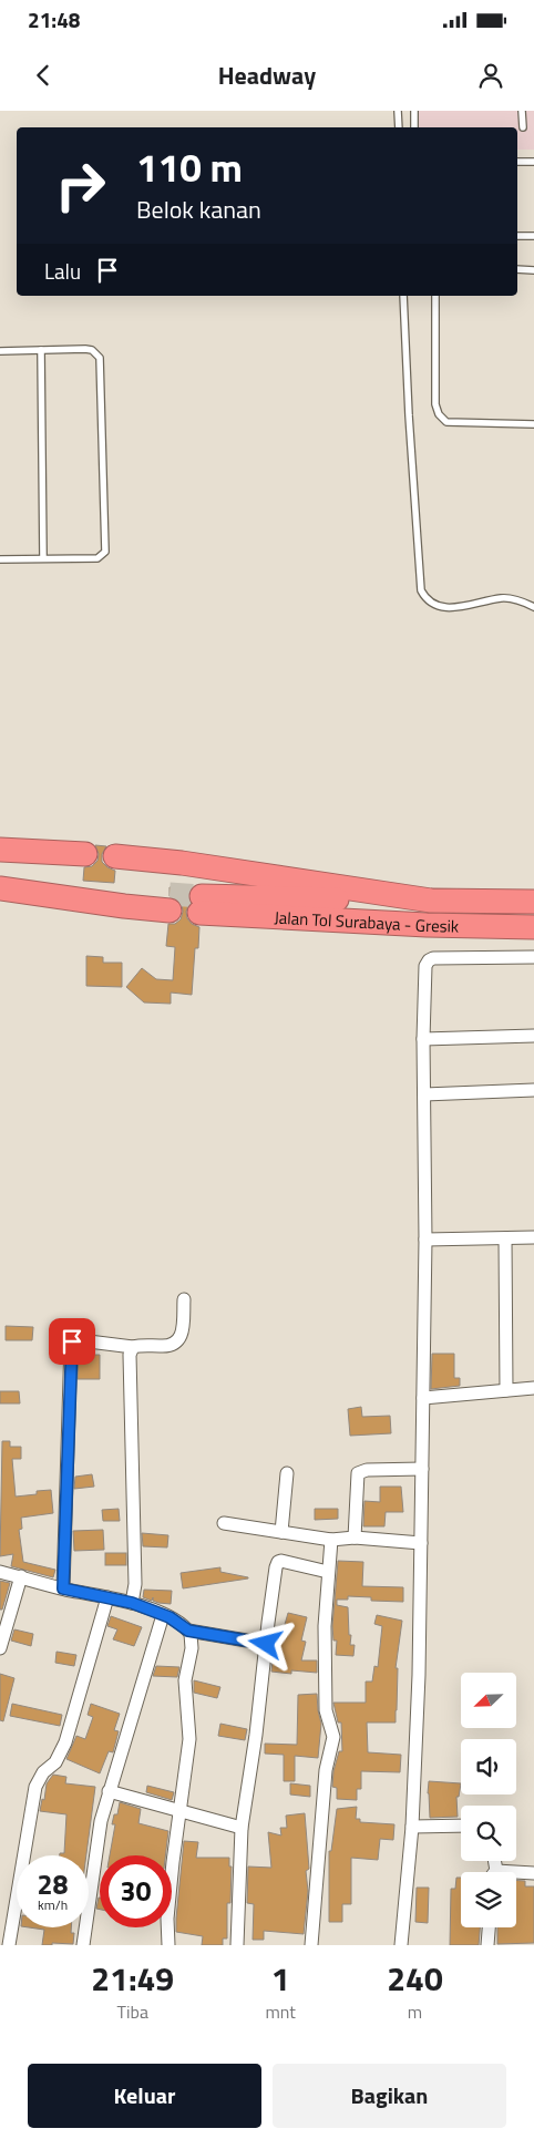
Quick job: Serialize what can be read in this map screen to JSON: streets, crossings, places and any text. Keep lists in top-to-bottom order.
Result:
{
  "streets": {
    "highway": ["Jalan Tol Surabaya - Gresik"]
  },
  "north": "bottom left",
  "page": {
    "status": "21:48",
    "header": "Headway",
    "turn": ["110 m", "Belok kanan"],
    "then": "Lalu",
    "speed": "28 km/h",
    "limit": "30",
    "eta": [
      "21:49",
      "Tiba",
      "1",
      "mnt",
      "240",
      "m"
    ],
    "buttons": ["Keluar", "Bagikan"]
  }
}
